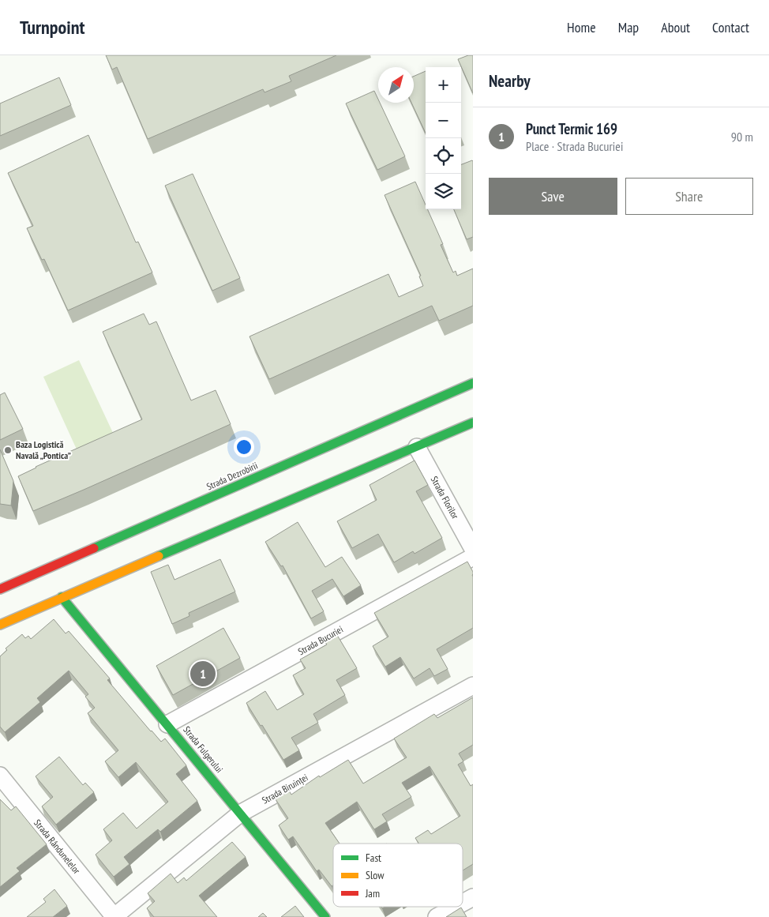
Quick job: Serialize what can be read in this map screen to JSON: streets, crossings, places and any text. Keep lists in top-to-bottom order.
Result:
{
  "streets": {
    "main road": ["Strada Dezrobirii", "Strada Fulgerului"],
    "street": [
      "Strada Florilor",
      "Strada Bucuriei",
      "Strada Biruinței",
      "Strada Rândunelelor"
    ]
  },
  "crossings": [
    ["Strada Bucuriei", "Strada Fulgerului"],
    ["Strada Fulgerului", "Strada Biruinței"],
    ["Strada Biruinței", "Strada Rândunelelor"]
  ],
  "places": ["Baza Logistică Navală „Pontica”"],
  "legend": ["Fast", "Slow", "Jam"],
  "north": "top right",
  "page": {
    "header": "Turnpoint",
    "nav": [
      "Home",
      "Map",
      "About",
      "Contact"
    ],
    "heading": "Nearby",
    "map_buttons": ["+", "−"],
    "list": [
      {
        "mark": "1",
        "name": "Punct Termic 169",
        "note": "Place · Strada Bucuriei",
        "value": "90 m"
      }
    ],
    "buttons": ["Save", "Share"],
    "pins": "1"
  }
}
